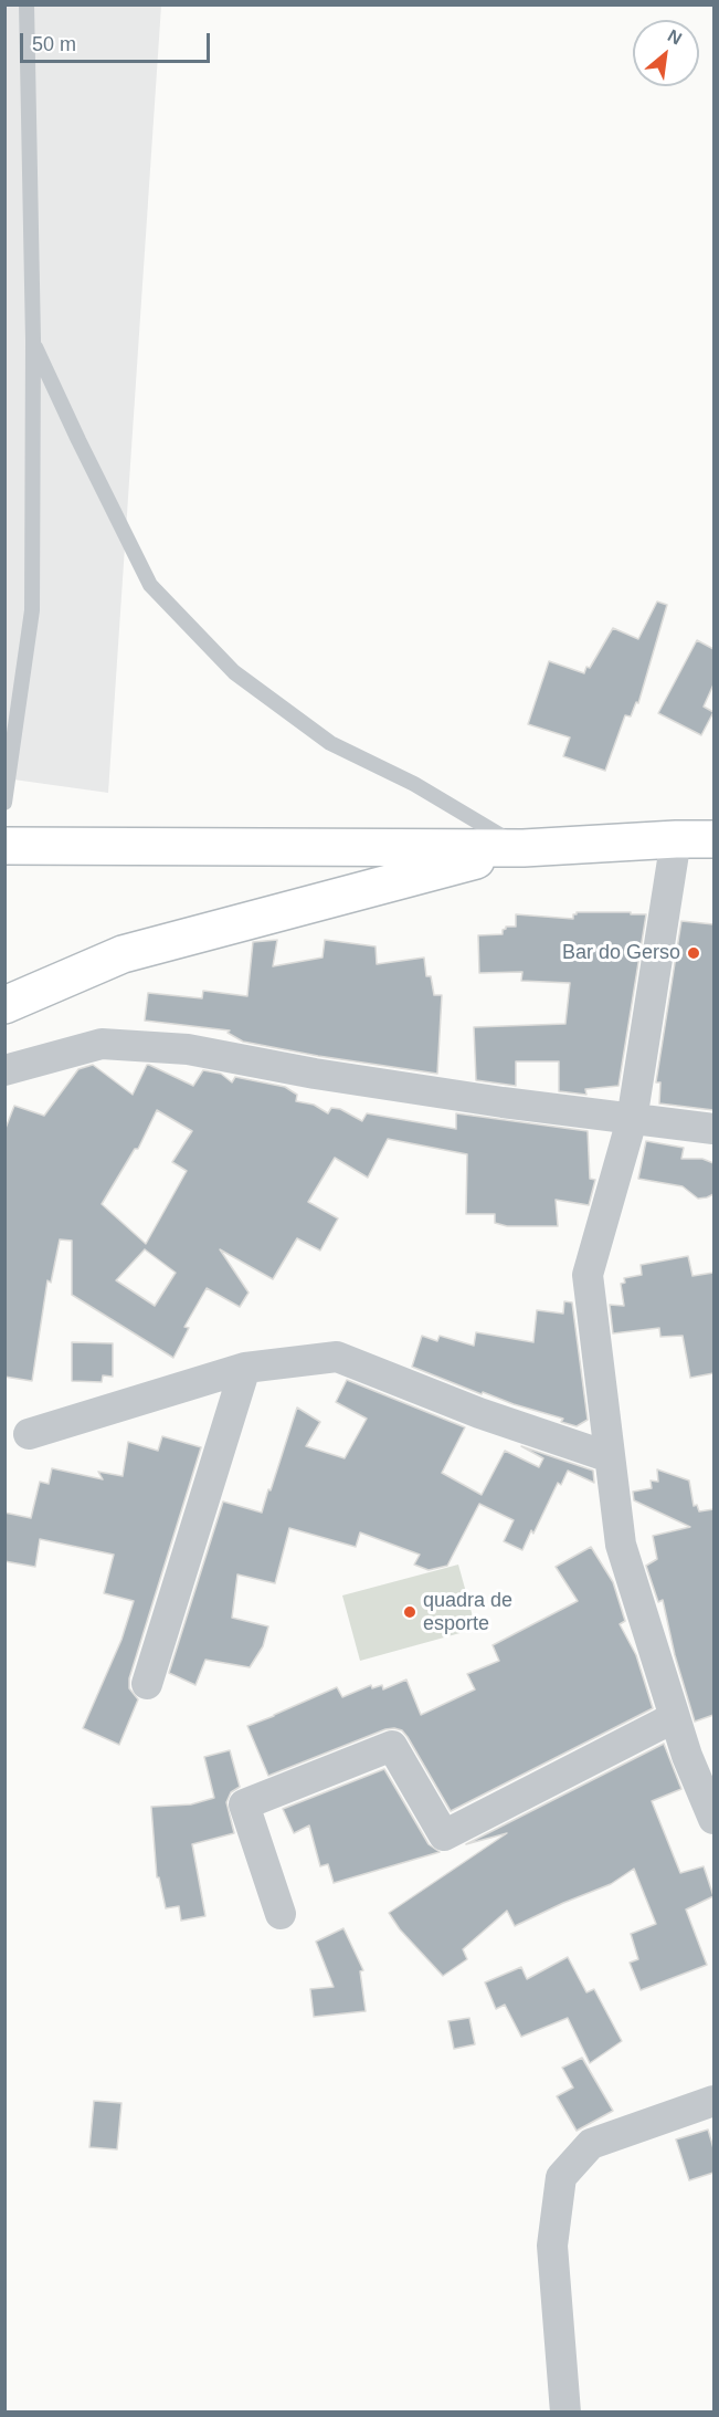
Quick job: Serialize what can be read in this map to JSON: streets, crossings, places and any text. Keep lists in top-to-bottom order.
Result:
{
  "places": ["Bar do Gerso", "quadra de esporte"],
  "scale_bar": "50 m",
  "north": "top right"
}
